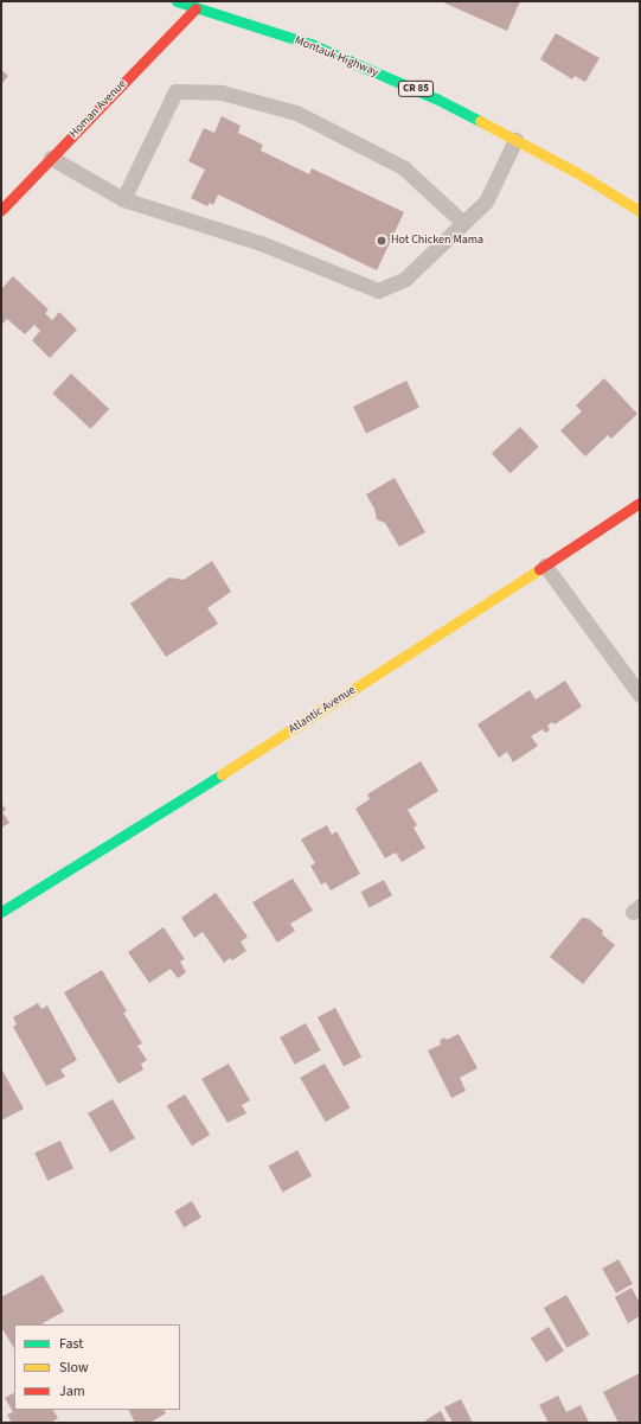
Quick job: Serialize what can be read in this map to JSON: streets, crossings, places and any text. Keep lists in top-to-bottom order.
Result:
{
  "streets": {
    "street": [
      "Montauk Highway",
      "CR 85",
      "Homan Avenue",
      "Atlantic Avenue"
    ]
  },
  "crossings": [
    ["Montauk Highway", "Homan Avenue"]
  ],
  "places": ["Hot Chicken Mama"],
  "legend": ["Fast", "Slow", "Jam"]
}
